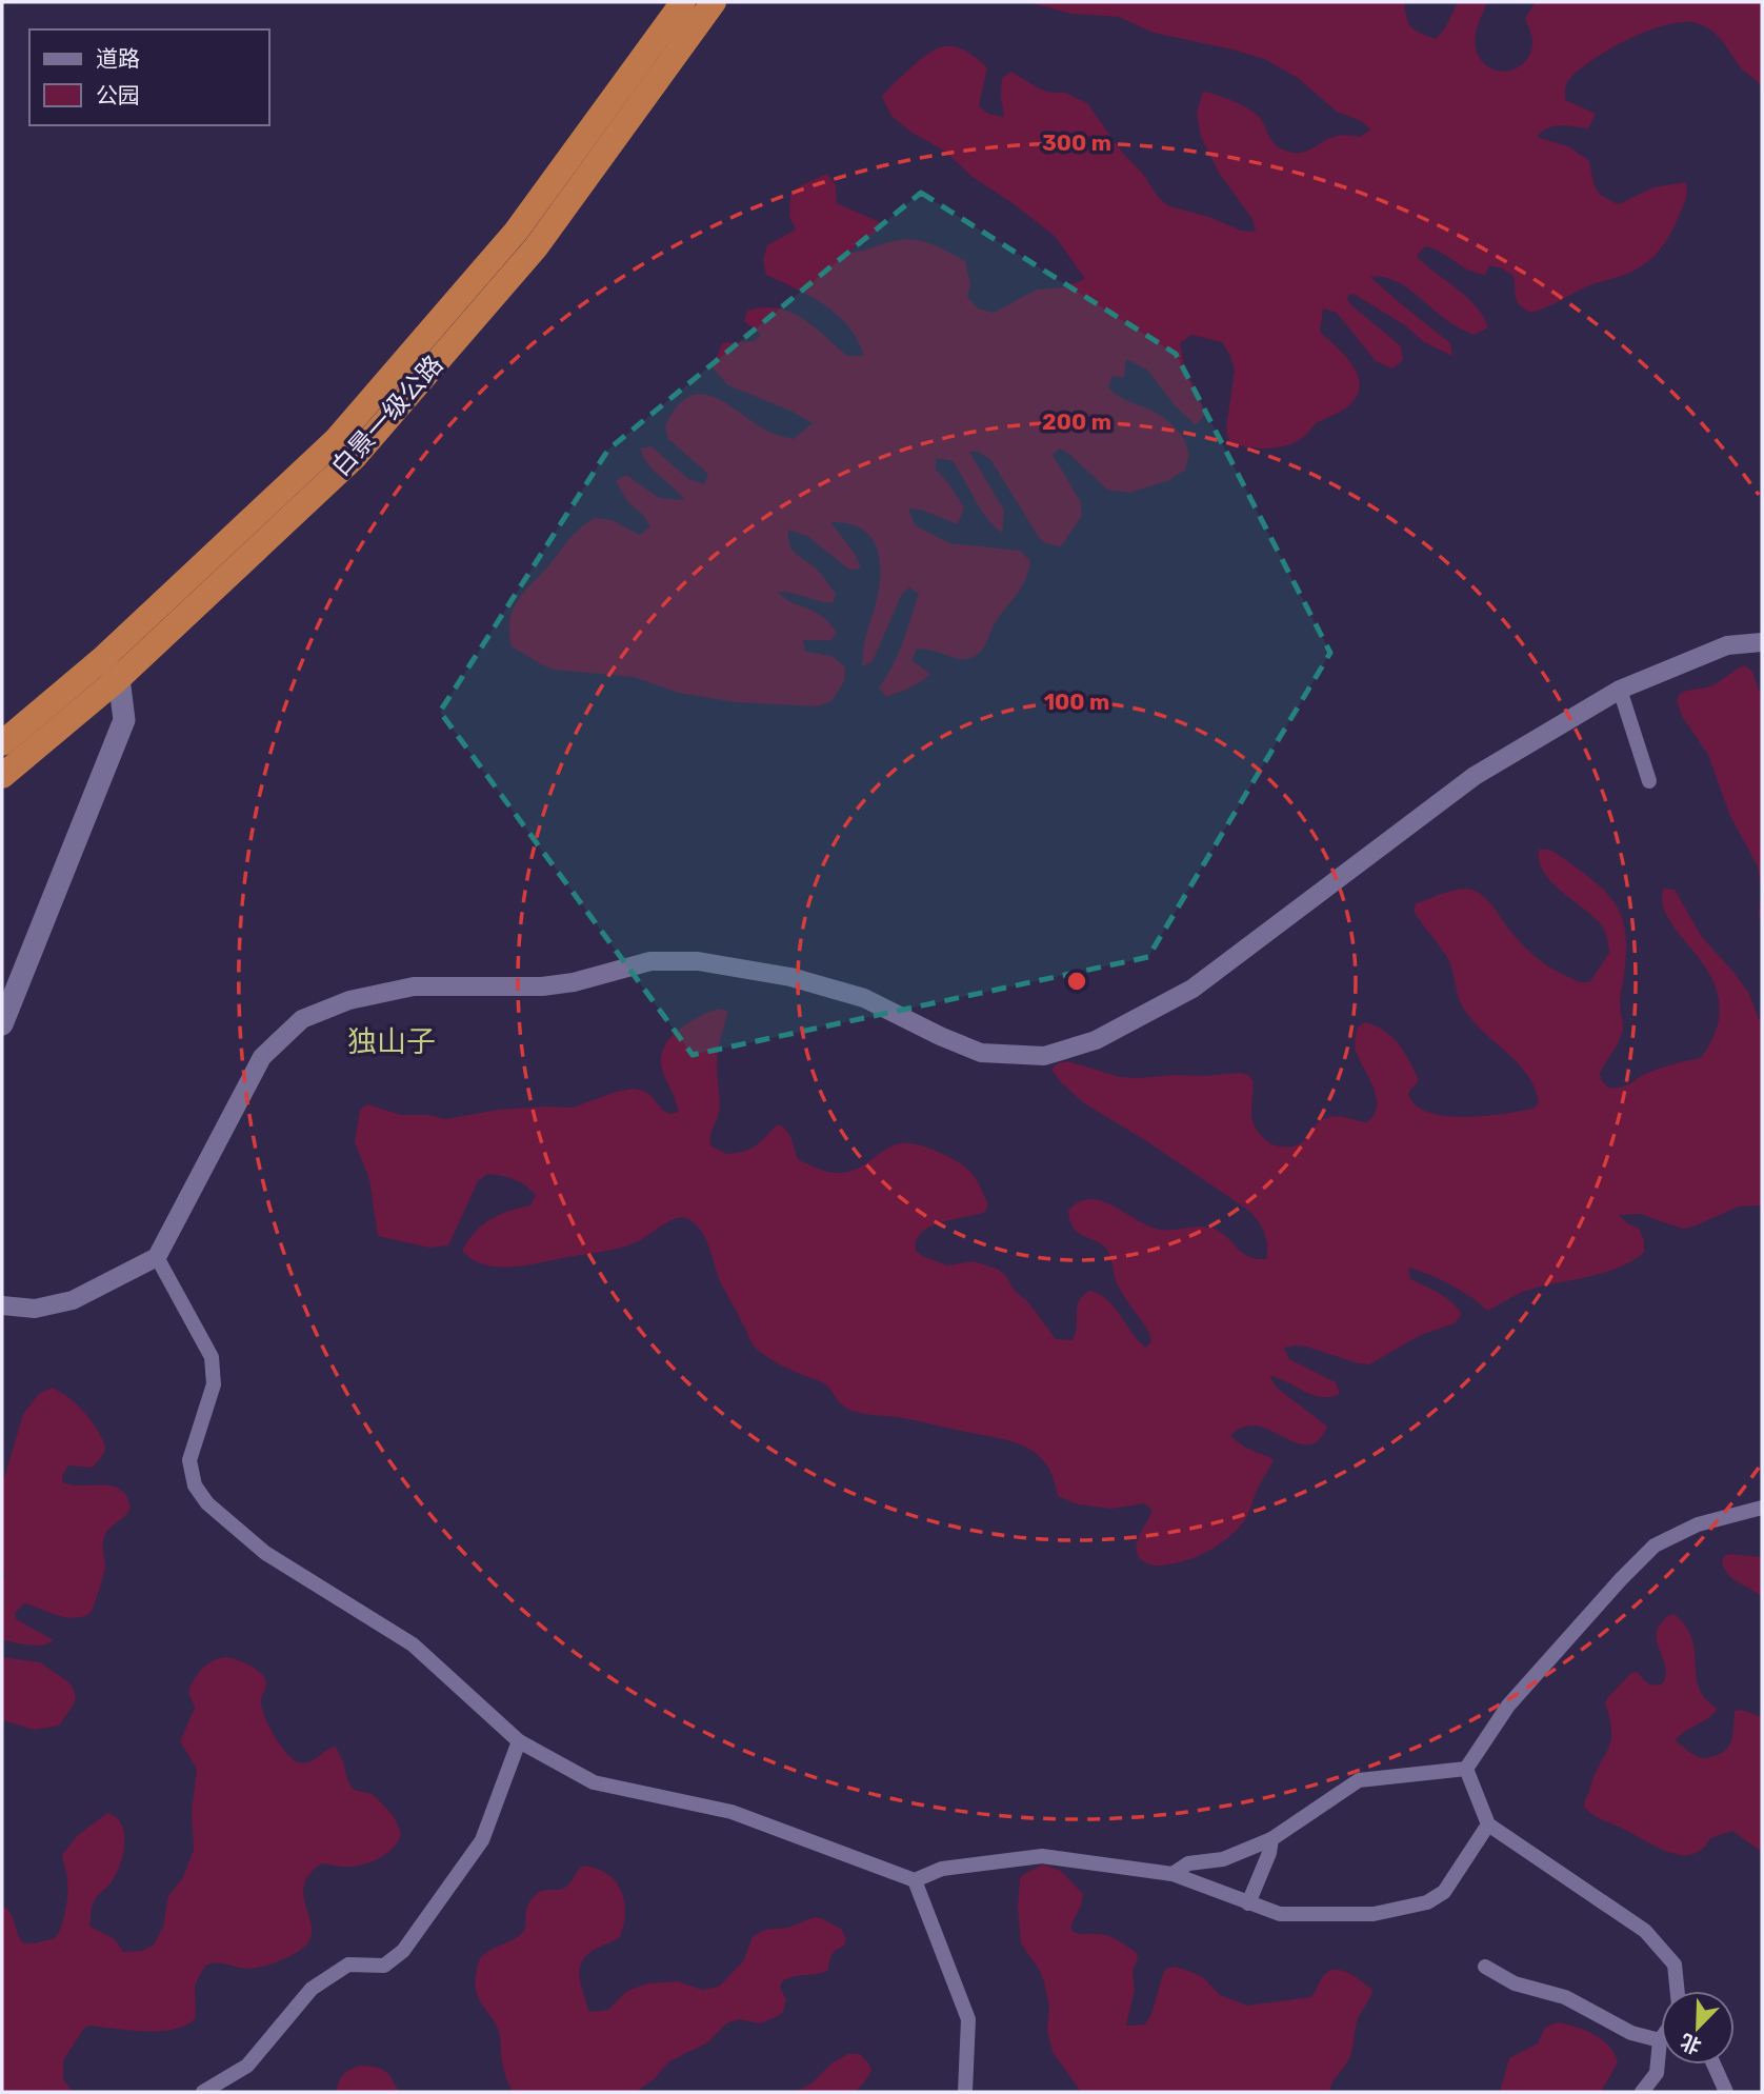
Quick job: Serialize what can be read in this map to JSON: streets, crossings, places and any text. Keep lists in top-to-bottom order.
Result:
{
  "streets": {
    "highway": ["白景一级公路"]
  },
  "districts": ["独山子"],
  "legend": ["道路", "公园"],
  "north": "bottom left",
  "rings": ["300 m", "200 m", "100 m"]
}
